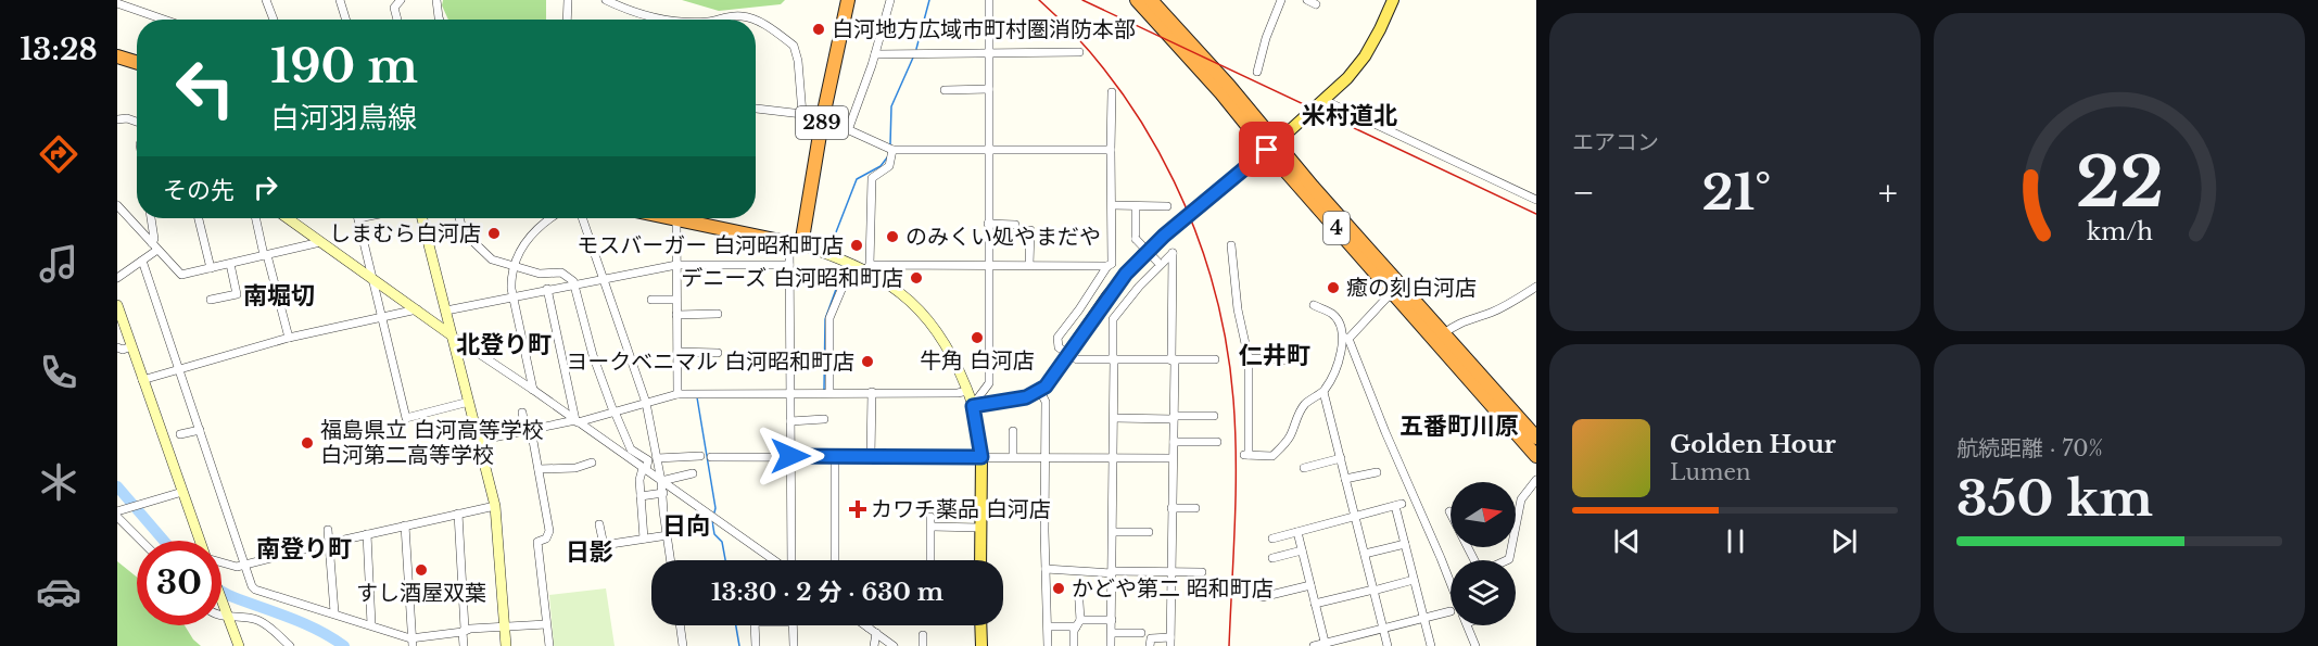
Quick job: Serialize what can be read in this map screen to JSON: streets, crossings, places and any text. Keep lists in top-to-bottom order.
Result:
{
  "streets": {
    "highway": ["289", "4"]
  },
  "districts": [
    "米村道北",
    "南堀切",
    "北登り町",
    "仁井町",
    "五番町川原",
    "日向",
    "南登り町",
    "日影"
  ],
  "places": {
    "other": [
      "白河地方広域市町村圏消防本部",
      "しまむら白河店",
      "のみくい処やまだや",
      "モスバーガー 白河昭和町店",
      "デニーズ 白河昭和町店",
      "癒の刻白河店",
      "牛角 白河店",
      "ヨークベニマル 白河昭和町店",
      "福島県立 白河高等学校 白河第二高等学校",
      "すし酒屋双葉",
      "かどや第二 昭和町店"
    ],
    "health": ["カワチ薬品 白河店"]
  },
  "north": "right",
  "page": {
    "tabs": "13:28",
    "tile": [
      "エアコン",
      ["航続距離 · 70%", "350 km"]
    ],
    "turn": ["190 m", "白河羽鳥線"],
    "then": "その先",
    "heat": ["−", "21°", "+"],
    "song": ["Golden Hour", "Lumen"],
    "limit": "30",
    "trip": "13:30 · 2 分 · 630 m",
    "gauge": ["22", "km/h"]
  }
}
